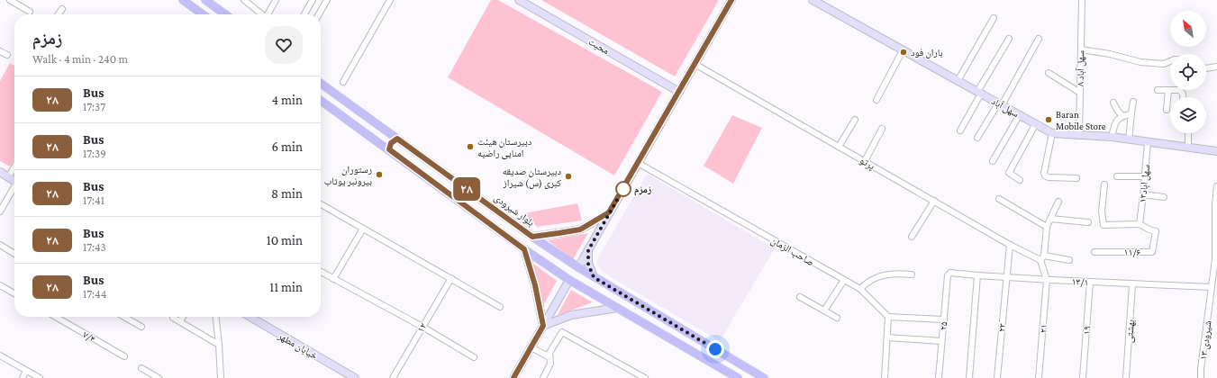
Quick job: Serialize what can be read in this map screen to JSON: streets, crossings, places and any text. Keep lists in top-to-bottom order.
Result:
{
  "streets": {
    "main road": ["بلوار شیرودی"],
    "street": [
      "محبت",
      "سهل آباد ۸",
      "سهل آباد",
      "پرتو",
      "سهل اباد۱۳",
      "صاحب الزمان",
      "۱۱/۶",
      "۱۳/۱",
      "۲۵",
      "۱۲",
      "۲۳",
      "۲۱",
      "۱۹",
      "بهشتی",
      "۷/۴",
      "شیرودی ۱۳",
      "خیابان مطهر"
    ]
  },
  "crossings": [
    ["سهل آباد ۸", "سهل آباد"],
    ["سهل آباد", "سهل اباد۱۳"],
    ["پرتو", "۲۳"],
    ["سهل اباد۱۳", "۱۱/۶"],
    ["۱۳/۱", "۲۵"],
    ["۱۳/۱", "۲۳"],
    ["۱۳/۱", "۲۱"],
    ["۱۳/۱", "۱۹"],
    ["۱۳/۱", "بهشتی"],
    ["۱۳/۱", "شیرودی ۱۳"]
  ],
  "places": [
    "باران فود",
    "Baran Mobile Store",
    "دبیرستان هیئت امنایی راضیه",
    "رستوران بیرونبر یوتاب",
    "دبیرستان صدیقه کبری (س) شیراز",
    "زمزم"
  ],
  "lines": ["bus line ۲۸"],
  "north": "top left",
  "page": {
    "on_map": "۲۸",
    "heading": ["زمزم", "Walk · 4 min · 240 m"],
    "list": [
      {
        "mark": "۲۸",
        "name": "Bus",
        "note": "17:37",
        "value": "4 min"
      },
      {
        "mark": "۲۸",
        "name": "Bus",
        "note": "17:39",
        "value": "6 min"
      },
      {
        "mark": "۲۸",
        "name": "Bus",
        "note": "17:41",
        "value": "8 min"
      },
      {
        "mark": "۲۸",
        "name": "Bus",
        "note": "17:43",
        "value": "10 min"
      },
      {
        "mark": "۲۸",
        "name": "Bus",
        "note": "17:44",
        "value": "11 min"
      }
    ]
  }
}
